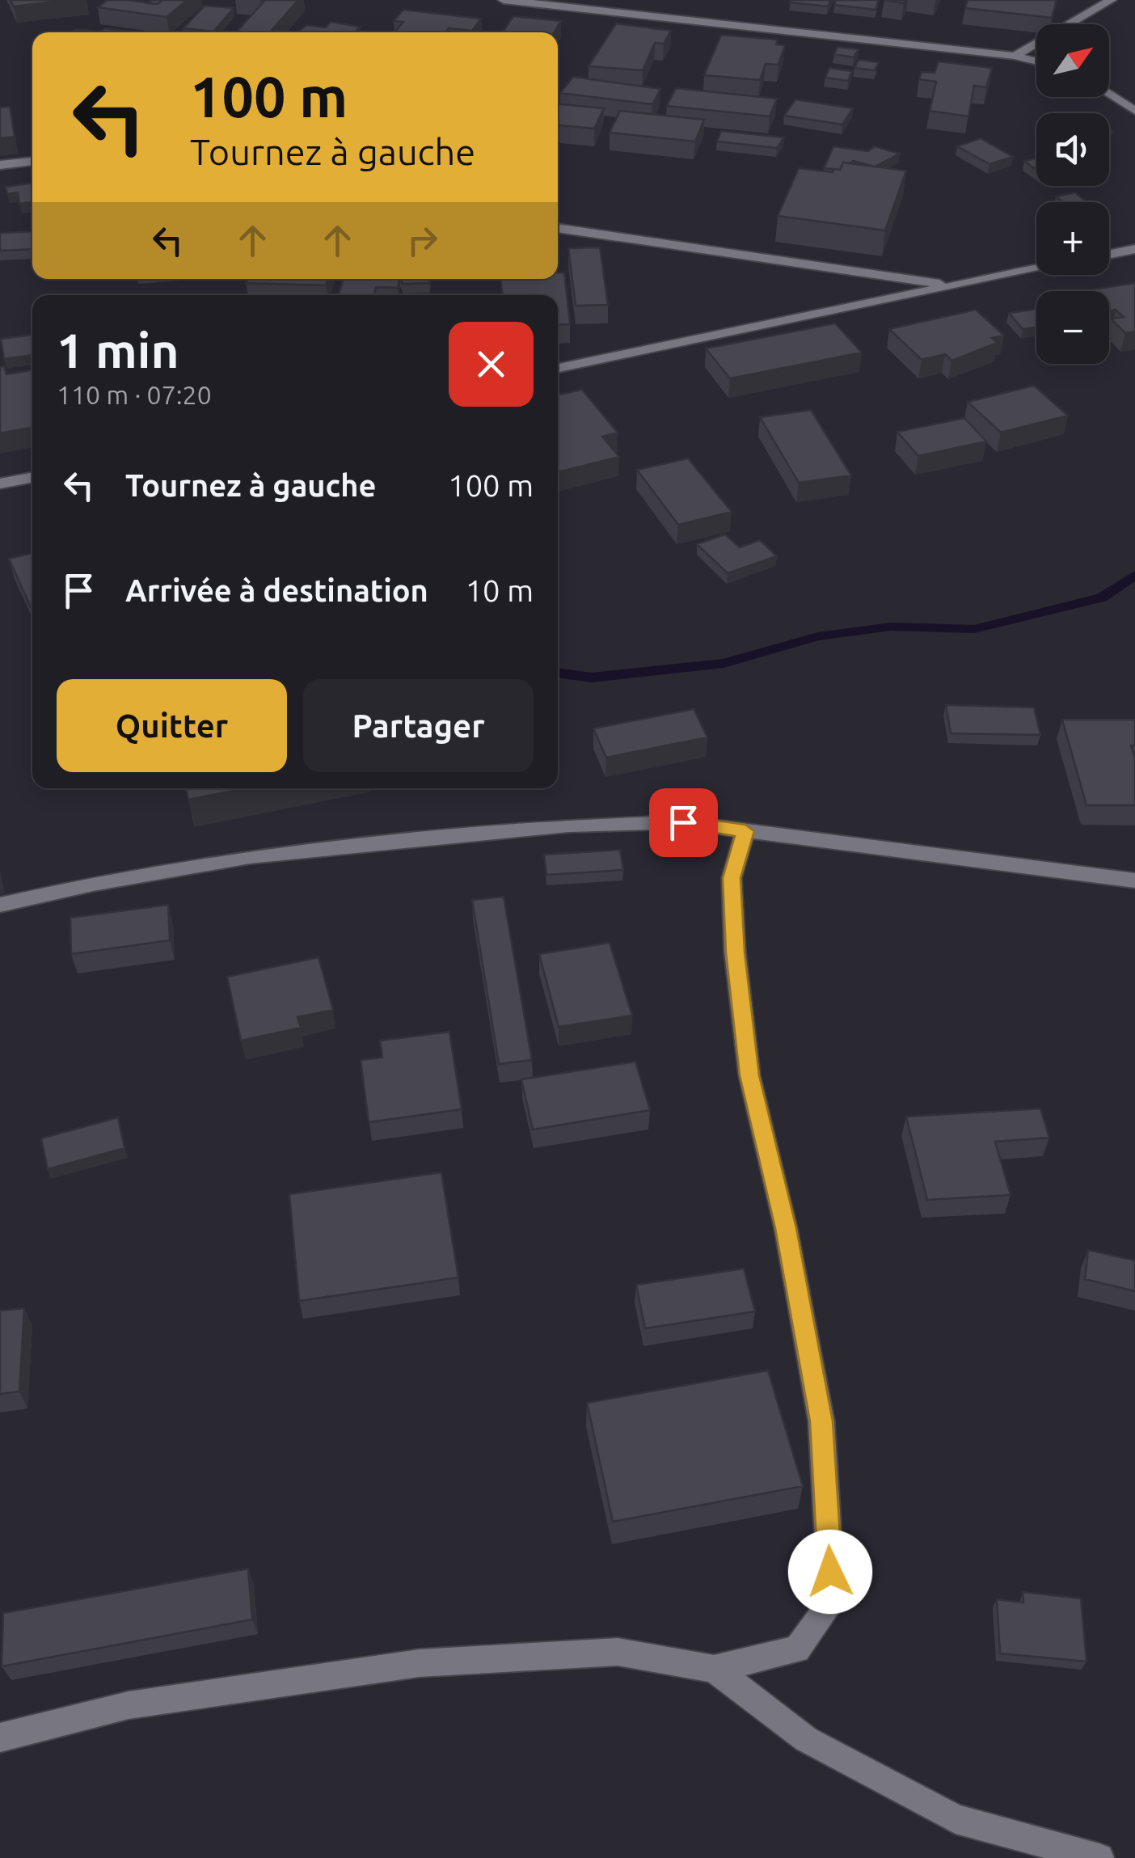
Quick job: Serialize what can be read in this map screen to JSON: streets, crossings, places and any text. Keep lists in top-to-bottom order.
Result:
{
  "north": "top right",
  "page": {
    "map_buttons": ["+", "−"],
    "turn": ["100 m", "Tournez à gauche"],
    "heading": ["1 min", "110 m · 07:20"],
    "list": [
      {
        "name": "Tournez à gauche",
        "value": "100 m"
      },
      {
        "name": "Arrivée à destination",
        "value": "10 m"
      }
    ],
    "buttons": ["Quitter", "Partager"]
  }
}
